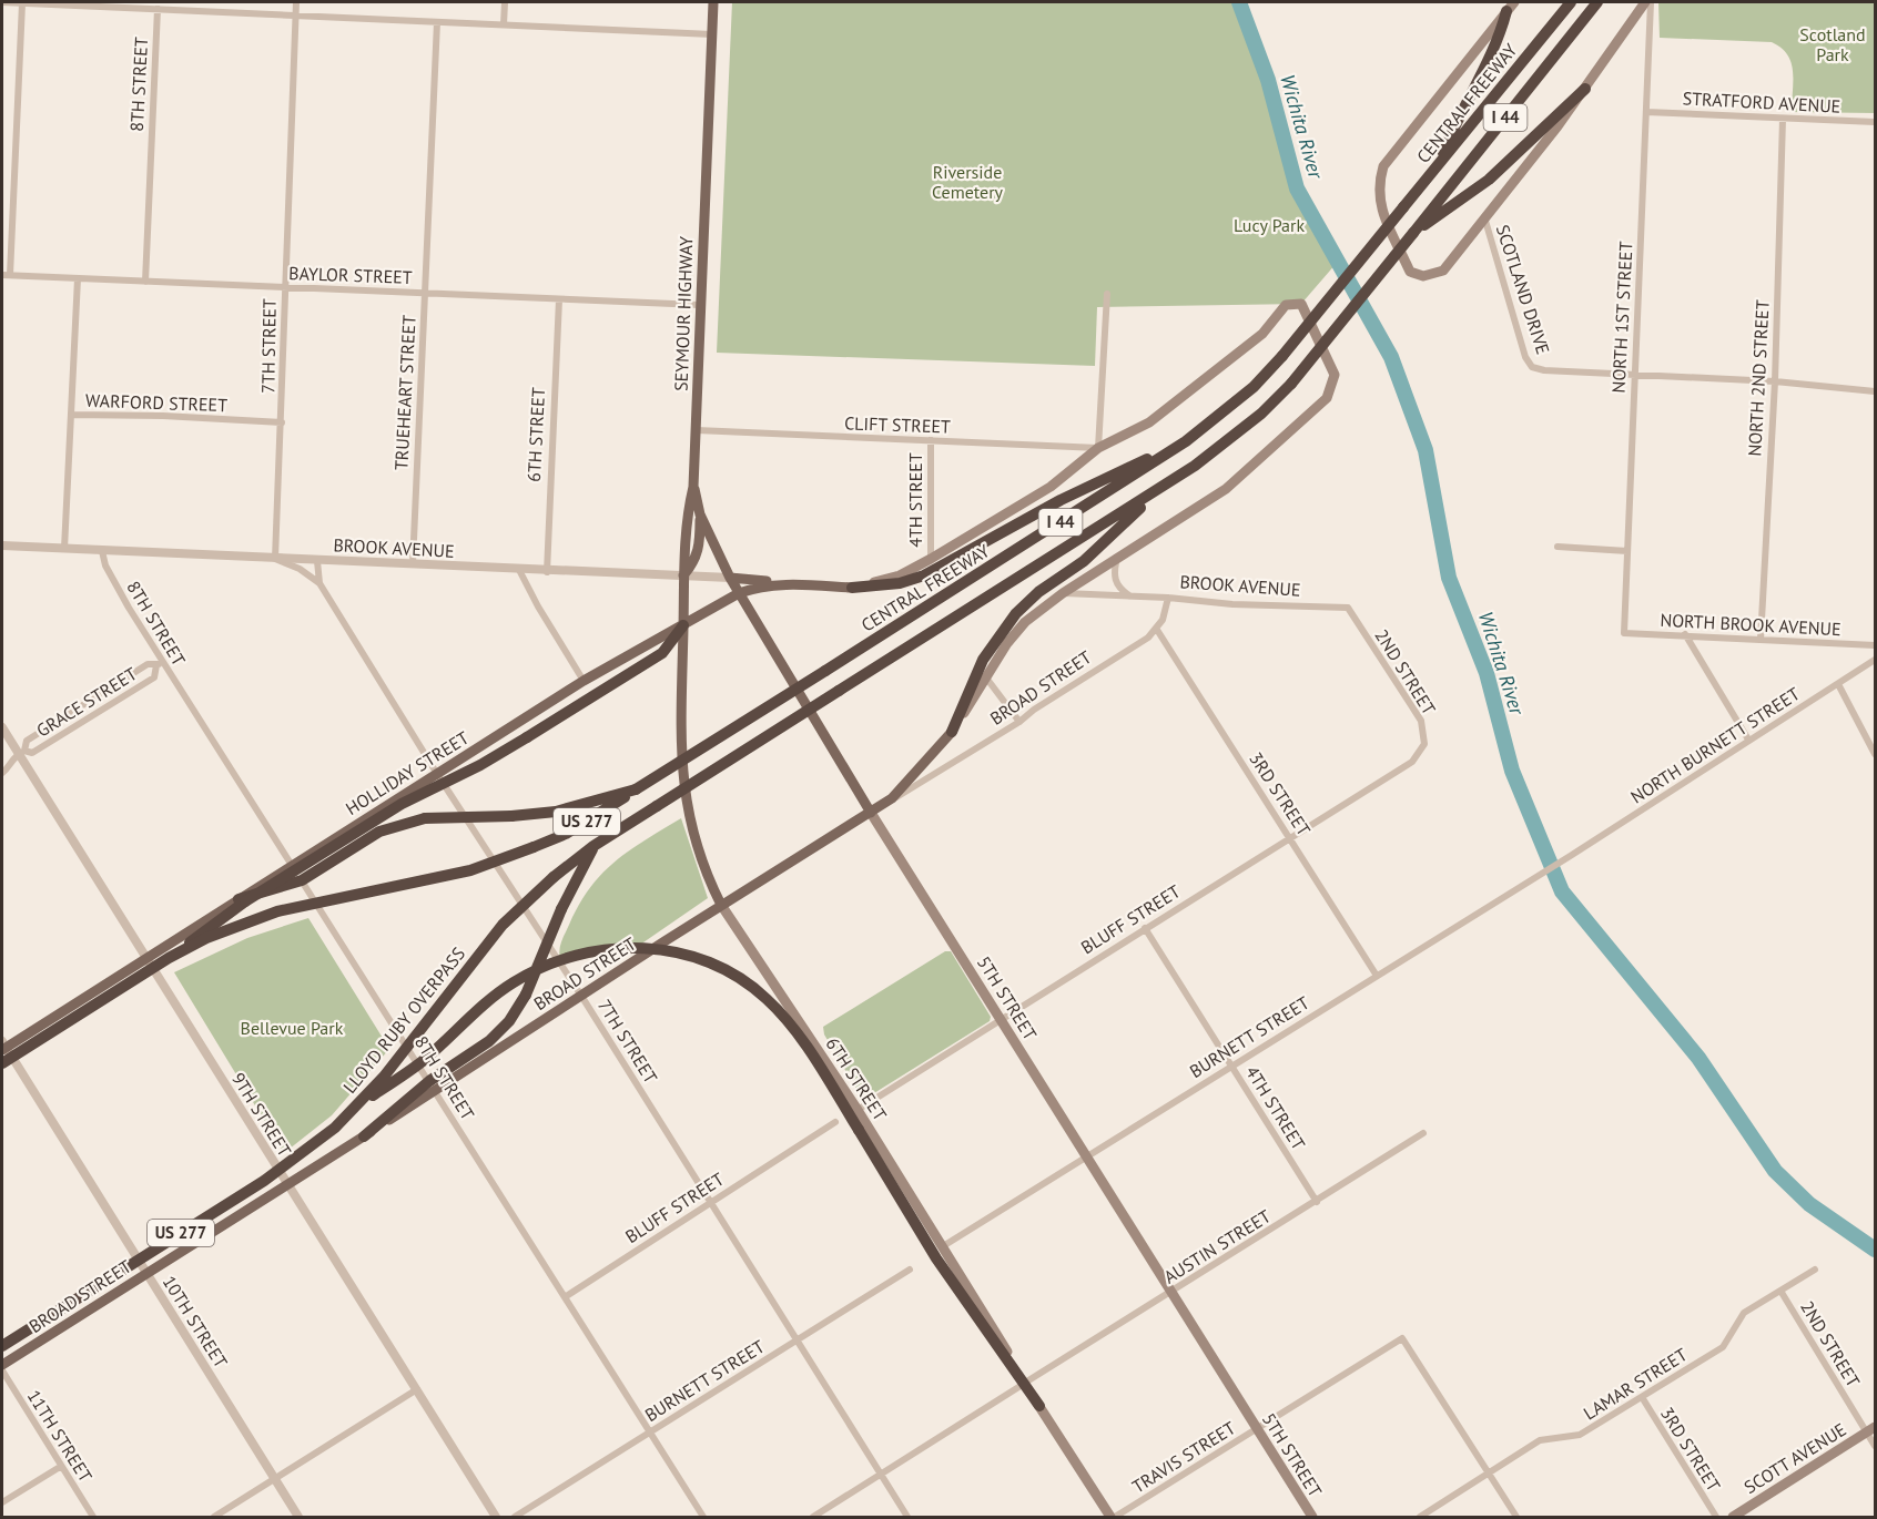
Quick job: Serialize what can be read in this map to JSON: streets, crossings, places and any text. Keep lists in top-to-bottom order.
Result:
{
  "streets": {
    "highway": [
      "CENTRAL FREEWAY",
      "I 44",
      "US 277",
      "LLOYD RUBY OVERPASS"
    ],
    "main road": [
      "SEYMOUR HIGHWAY",
      "6TH STREET",
      "BROOK AVENUE",
      "BROAD STREET",
      "HOLLIDAY STREET",
      "5TH STREET",
      "SCOTT AVENUE"
    ],
    "street": [
      "8TH STREET",
      "STRATFORD AVENUE",
      "BAYLOR STREET",
      "SCOTLAND DRIVE",
      "NORTH 1ST STREET",
      "7TH STREET",
      "NORTH 2ND STREET",
      "TRUEHEART STREET",
      "WARFORD STREET",
      "CLIFT STREET",
      "4TH STREET",
      "NORTH BROOK AVENUE",
      "2ND STREET",
      "GRACE STREET",
      "NORTH BURNETT STREET",
      "3RD STREET",
      "BLUFF STREET",
      "BURNETT STREET",
      "9TH STREET",
      "AUSTIN STREET",
      "10TH STREET",
      "LAMAR STREET",
      "11TH STREET",
      "TRAVIS STREET"
    ]
  },
  "crossings": [
    ["8TH STREET", "BAYLOR STREET"],
    ["8TH STREET", "BROOK AVENUE"],
    ["8TH STREET", "BROAD STREET"],
    ["8TH STREET", "GRACE STREET"],
    ["8TH STREET", "HOLLIDAY STREET"],
    ["8TH STREET", "BLUFF STREET"],
    ["8TH STREET", "BURNETT STREET"],
    ["STRATFORD AVENUE", "NORTH 1ST STREET"],
    ["STRATFORD AVENUE", "NORTH 2ND STREET"],
    ["CENTRAL FREEWAY", "SCOTLAND DRIVE"],
    ["CENTRAL FREEWAY", "CLIFT STREET"],
    ["CENTRAL FREEWAY", "4TH STREET"],
    ["CENTRAL FREEWAY", "BROOK AVENUE"],
    ["CENTRAL FREEWAY", "HOLLIDAY STREET"],
    ["CENTRAL FREEWAY", "US 277"],
    ["I 44", "LLOYD RUBY OVERPASS"],
    ["BAYLOR STREET", "SEYMOUR HIGHWAY"],
    ["BAYLOR STREET", "7TH STREET"],
    ["BAYLOR STREET", "TRUEHEART STREET"],
    ["BAYLOR STREET", "6TH STREET"],
    ["SCOTLAND DRIVE", "NORTH 1ST STREET"],
    ["SEYMOUR HIGHWAY", "CLIFT STREET"],
    ["SEYMOUR HIGHWAY", "6TH STREET"],
    ["SEYMOUR HIGHWAY", "BROOK AVENUE"],
    ["SEYMOUR HIGHWAY", "HOLLIDAY STREET"],
    ["SEYMOUR HIGHWAY", "5TH STREET"],
    ["NORTH 1ST STREET", "NORTH BROOK AVENUE"],
    ["7TH STREET", "WARFORD STREET"],
    ["7TH STREET", "BROOK AVENUE"],
    ["7TH STREET", "BROAD STREET"],
    ["7TH STREET", "HOLLIDAY STREET"],
    ["7TH STREET", "BLUFF STREET"],
    ["7TH STREET", "BURNETT STREET"],
    ["7TH STREET", "AUSTIN STREET"],
    ["NORTH 2ND STREET", "NORTH BROOK AVENUE"],
    ["TRUEHEART STREET", "BROOK AVENUE"],
    ["CLIFT STREET", "4TH STREET"],
    ["6TH STREET", "BROOK AVENUE"],
    ["6TH STREET", "BROAD STREET"],
    ["6TH STREET", "HOLLIDAY STREET"],
    ["6TH STREET", "BLUFF STREET"],
    ["6TH STREET", "BURNETT STREET"],
    ["6TH STREET", "AUSTIN STREET"],
    ["4TH STREET", "BLUFF STREET"],
    ["4TH STREET", "BURNETT STREET"],
    ["4TH STREET", "AUSTIN STREET"],
    ["BROOK AVENUE", "2ND STREET"],
    ["BROOK AVENUE", "HOLLIDAY STREET"],
    ["BROOK AVENUE", "5TH STREET"],
    ["2ND STREET", "BLUFF STREET"],
    ["2ND STREET", "LAMAR STREET"],
    ["2ND STREET", "SCOTT AVENUE"],
    ["BROAD STREET", "3RD STREET"],
    ["BROAD STREET", "5TH STREET"],
    ["BROAD STREET", "9TH STREET"],
    ["BROAD STREET", "10TH STREET"],
    ["BROAD STREET", "11TH STREET"],
    ["GRACE STREET", "9TH STREET"],
    ["NORTH BURNETT STREET", "BURNETT STREET"],
    ["HOLLIDAY STREET", "5TH STREET"],
    ["HOLLIDAY STREET", "9TH STREET"],
    ["HOLLIDAY STREET", "10TH STREET"],
    ["3RD STREET", "BLUFF STREET"],
    ["3RD STREET", "BURNETT STREET"],
    ["3RD STREET", "LAMAR STREET"],
    ["BLUFF STREET", "5TH STREET"],
    ["5TH STREET", "BURNETT STREET"],
    ["5TH STREET", "AUSTIN STREET"],
    ["5TH STREET", "TRAVIS STREET"],
    ["LAMAR STREET", "TRAVIS STREET"]
  ],
  "water": ["Wichita River"],
  "parks": [
    "Scotland Park",
    "Riverside Cemetery",
    "Lucy Park",
    "Bellevue Park"
  ]
}
